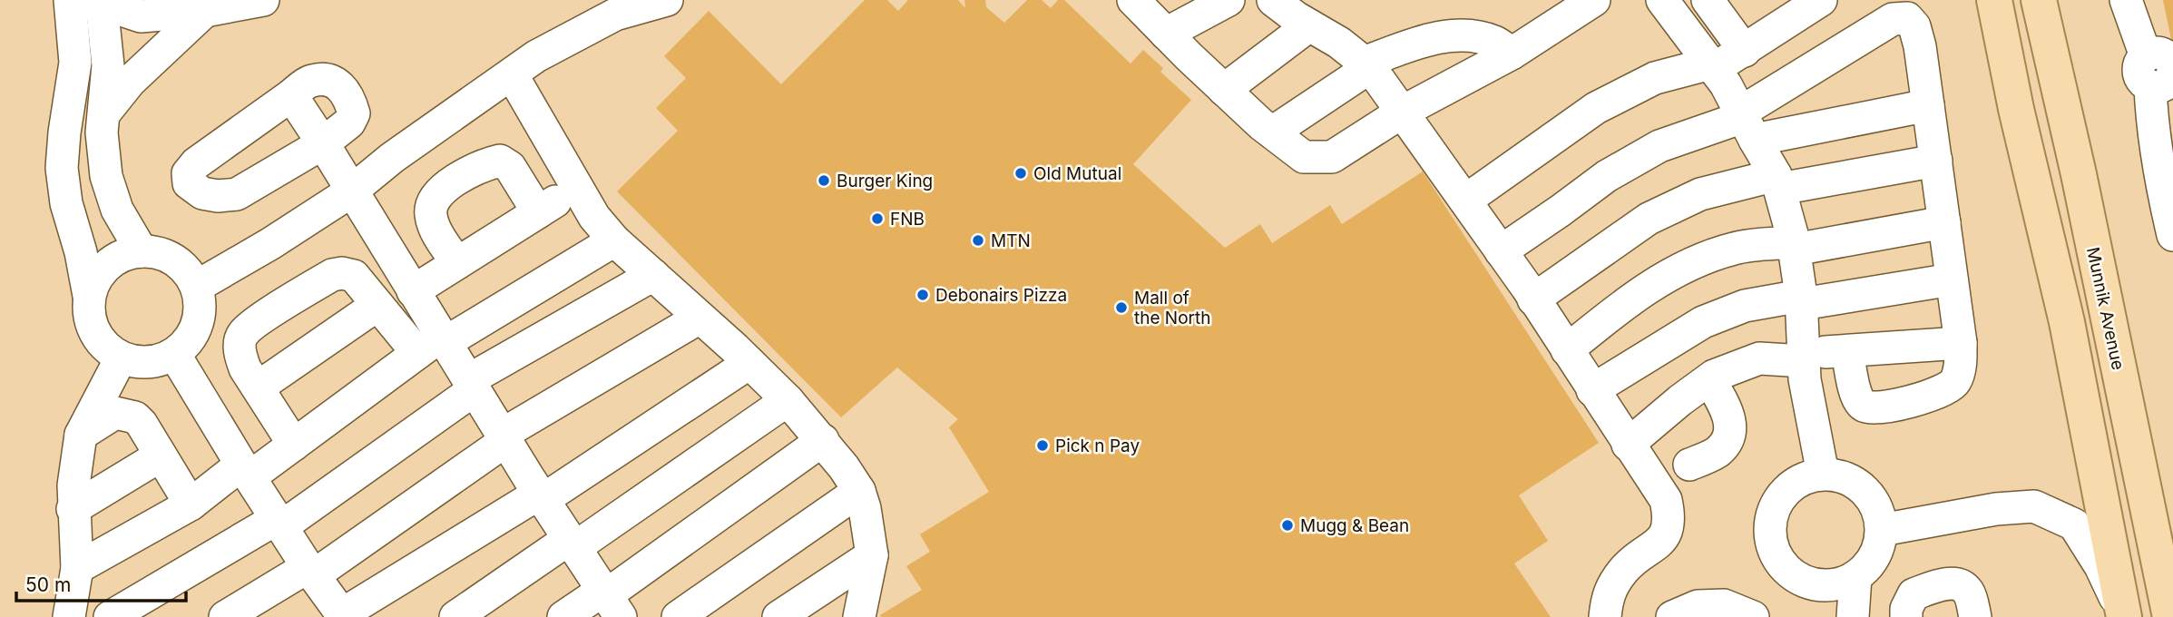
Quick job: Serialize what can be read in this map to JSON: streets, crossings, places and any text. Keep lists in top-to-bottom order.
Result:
{
  "streets": {
    "main road": ["Munnik Avenue"]
  },
  "places": [
    "Old Mutual",
    "Burger King",
    "FNB",
    "MTN",
    "Debonairs Pizza",
    "Mall of the North",
    "Pick n Pay",
    "Mugg & Bean"
  ],
  "scale_bar": "50 m"
}
